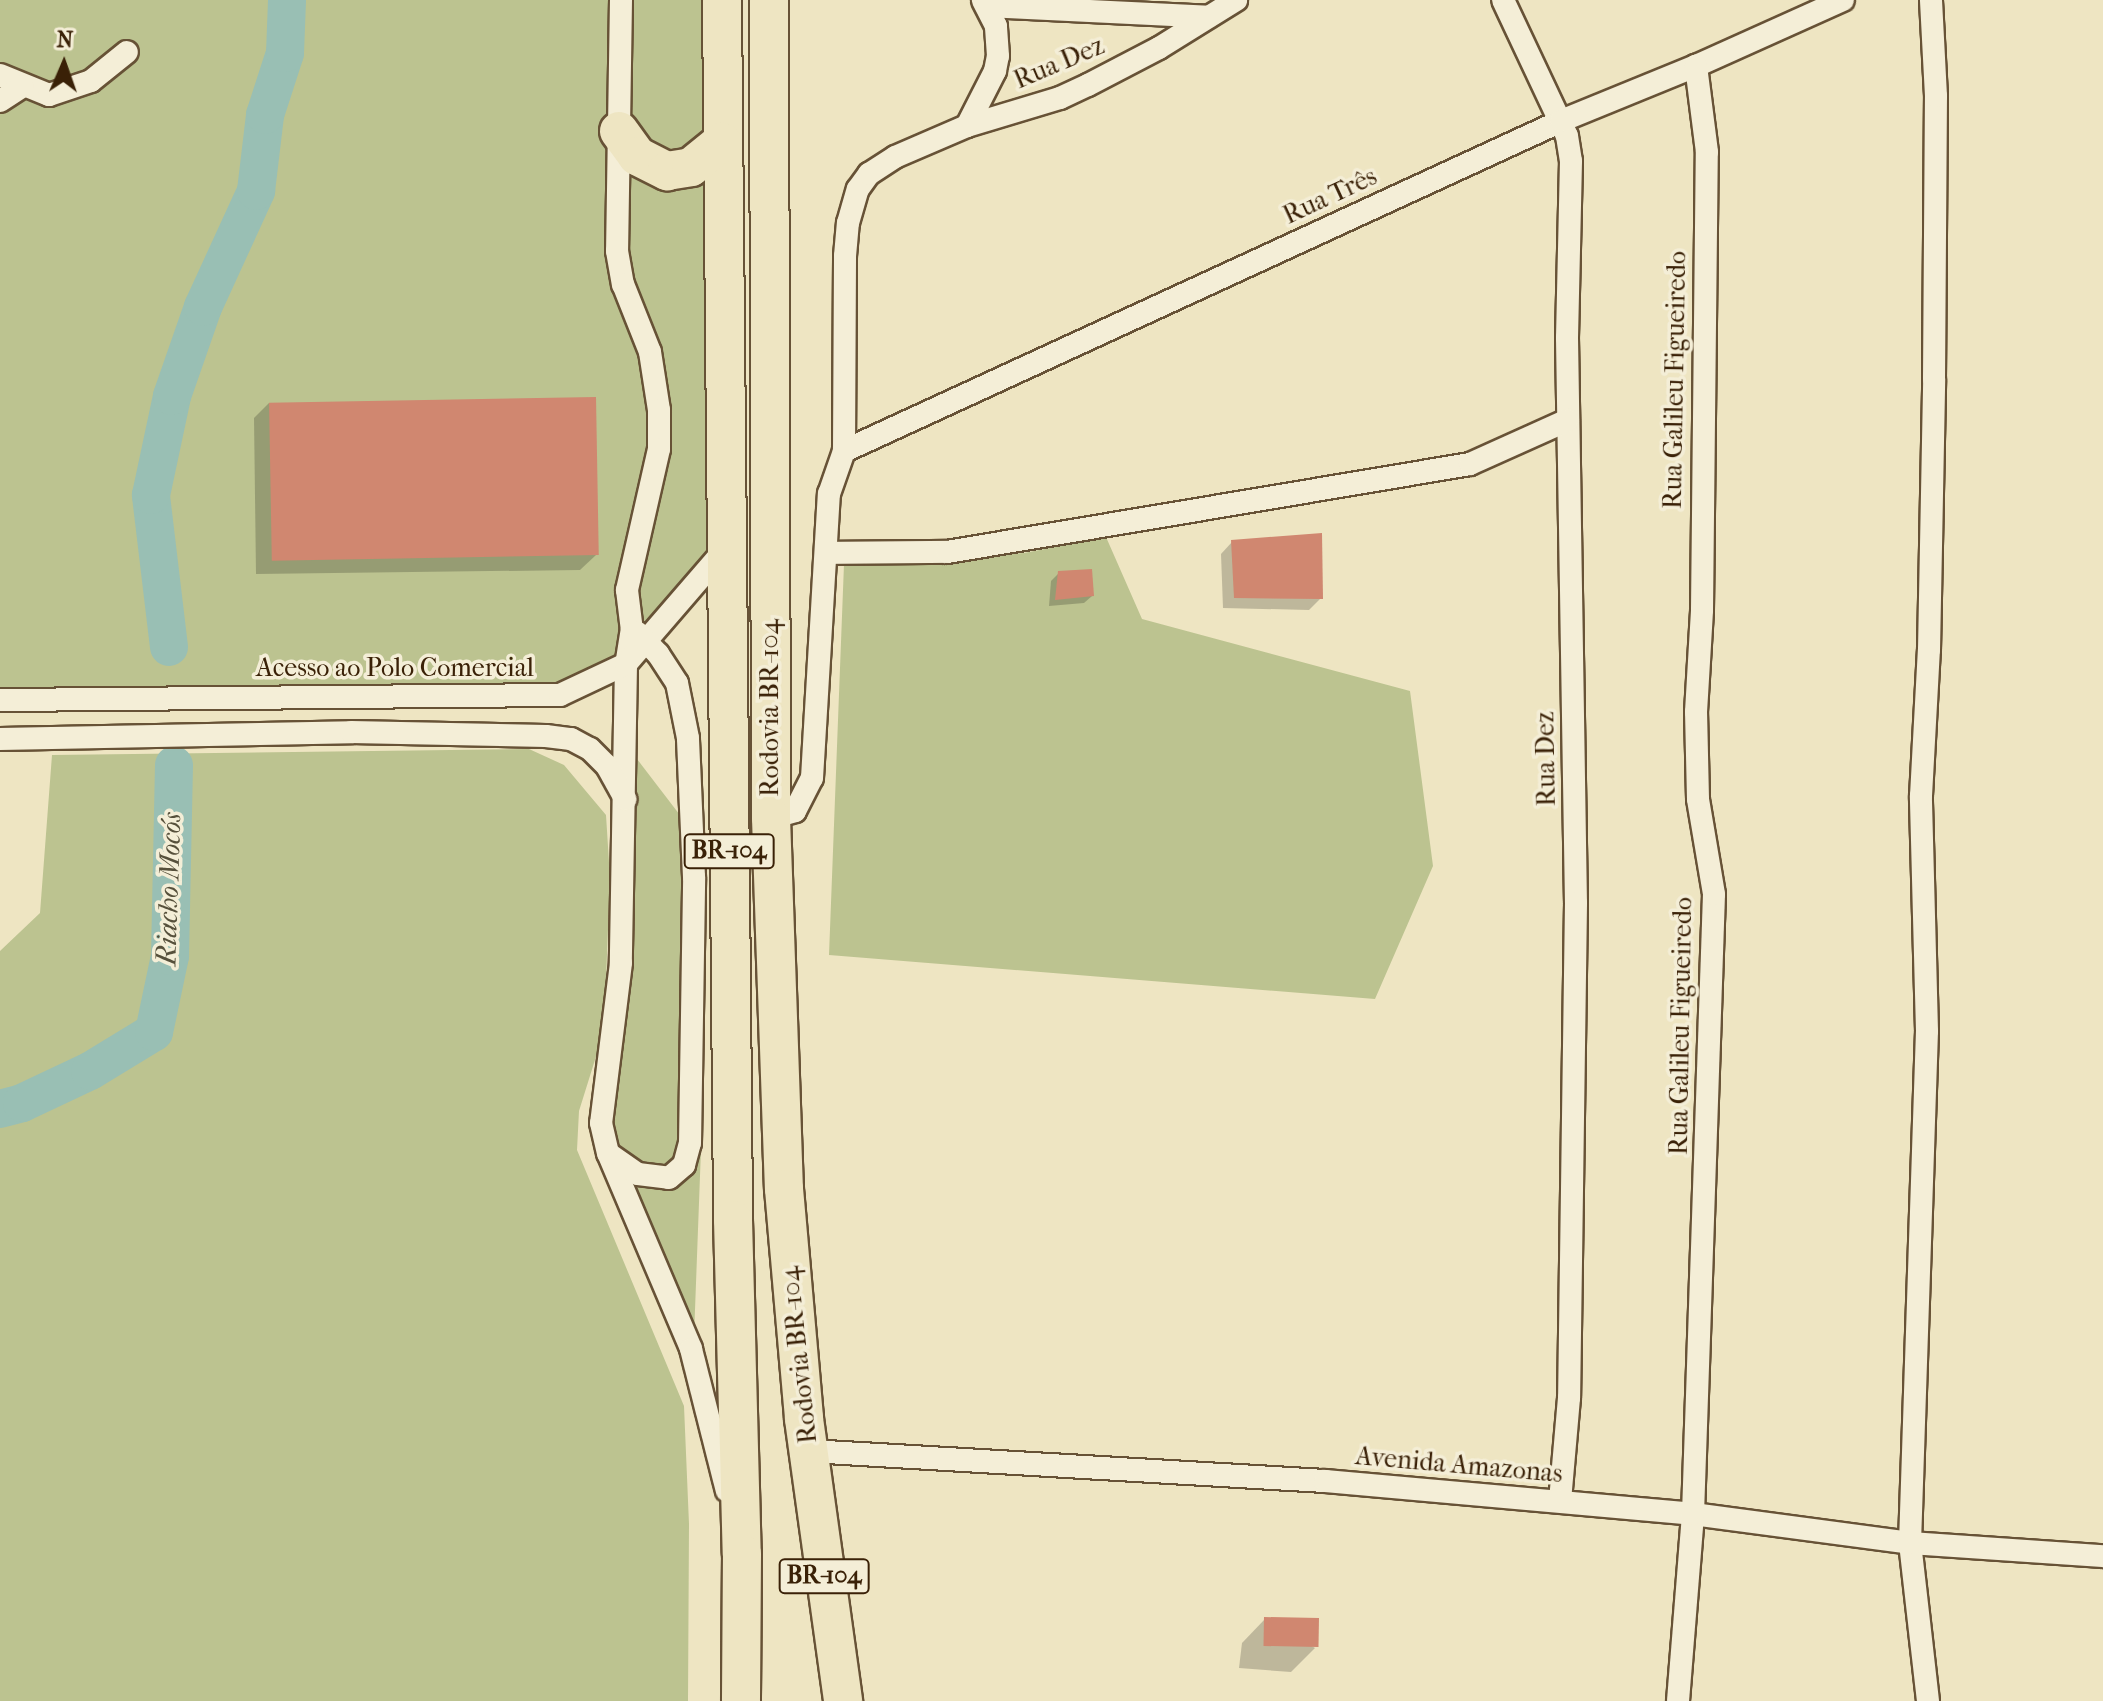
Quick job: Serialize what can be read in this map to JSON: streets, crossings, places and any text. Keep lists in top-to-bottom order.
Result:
{
  "streets": {
    "highway": ["Rodovia BR-104", "BR-104"],
    "street": [
      "Rua Dez",
      "Rua Três",
      "Rua Galileu Figueiredo",
      "Acesso ao Polo Comercial",
      "Avenida Amazonas"
    ]
  },
  "crossings": [
    ["Rua Dez", "Rua Três"],
    ["Rua Dez", "Rodovia BR-104"],
    ["Rua Dez", "Avenida Amazonas"],
    ["Rua Três", "Rua Galileu Figueiredo"],
    ["Rua Galileu Figueiredo", "Avenida Amazonas"],
    ["Acesso ao Polo Comercial", "Rodovia BR-104"],
    ["Rodovia BR-104", "Avenida Amazonas"]
  ],
  "water": ["Riacho Mocós"],
  "north": "top"
}
